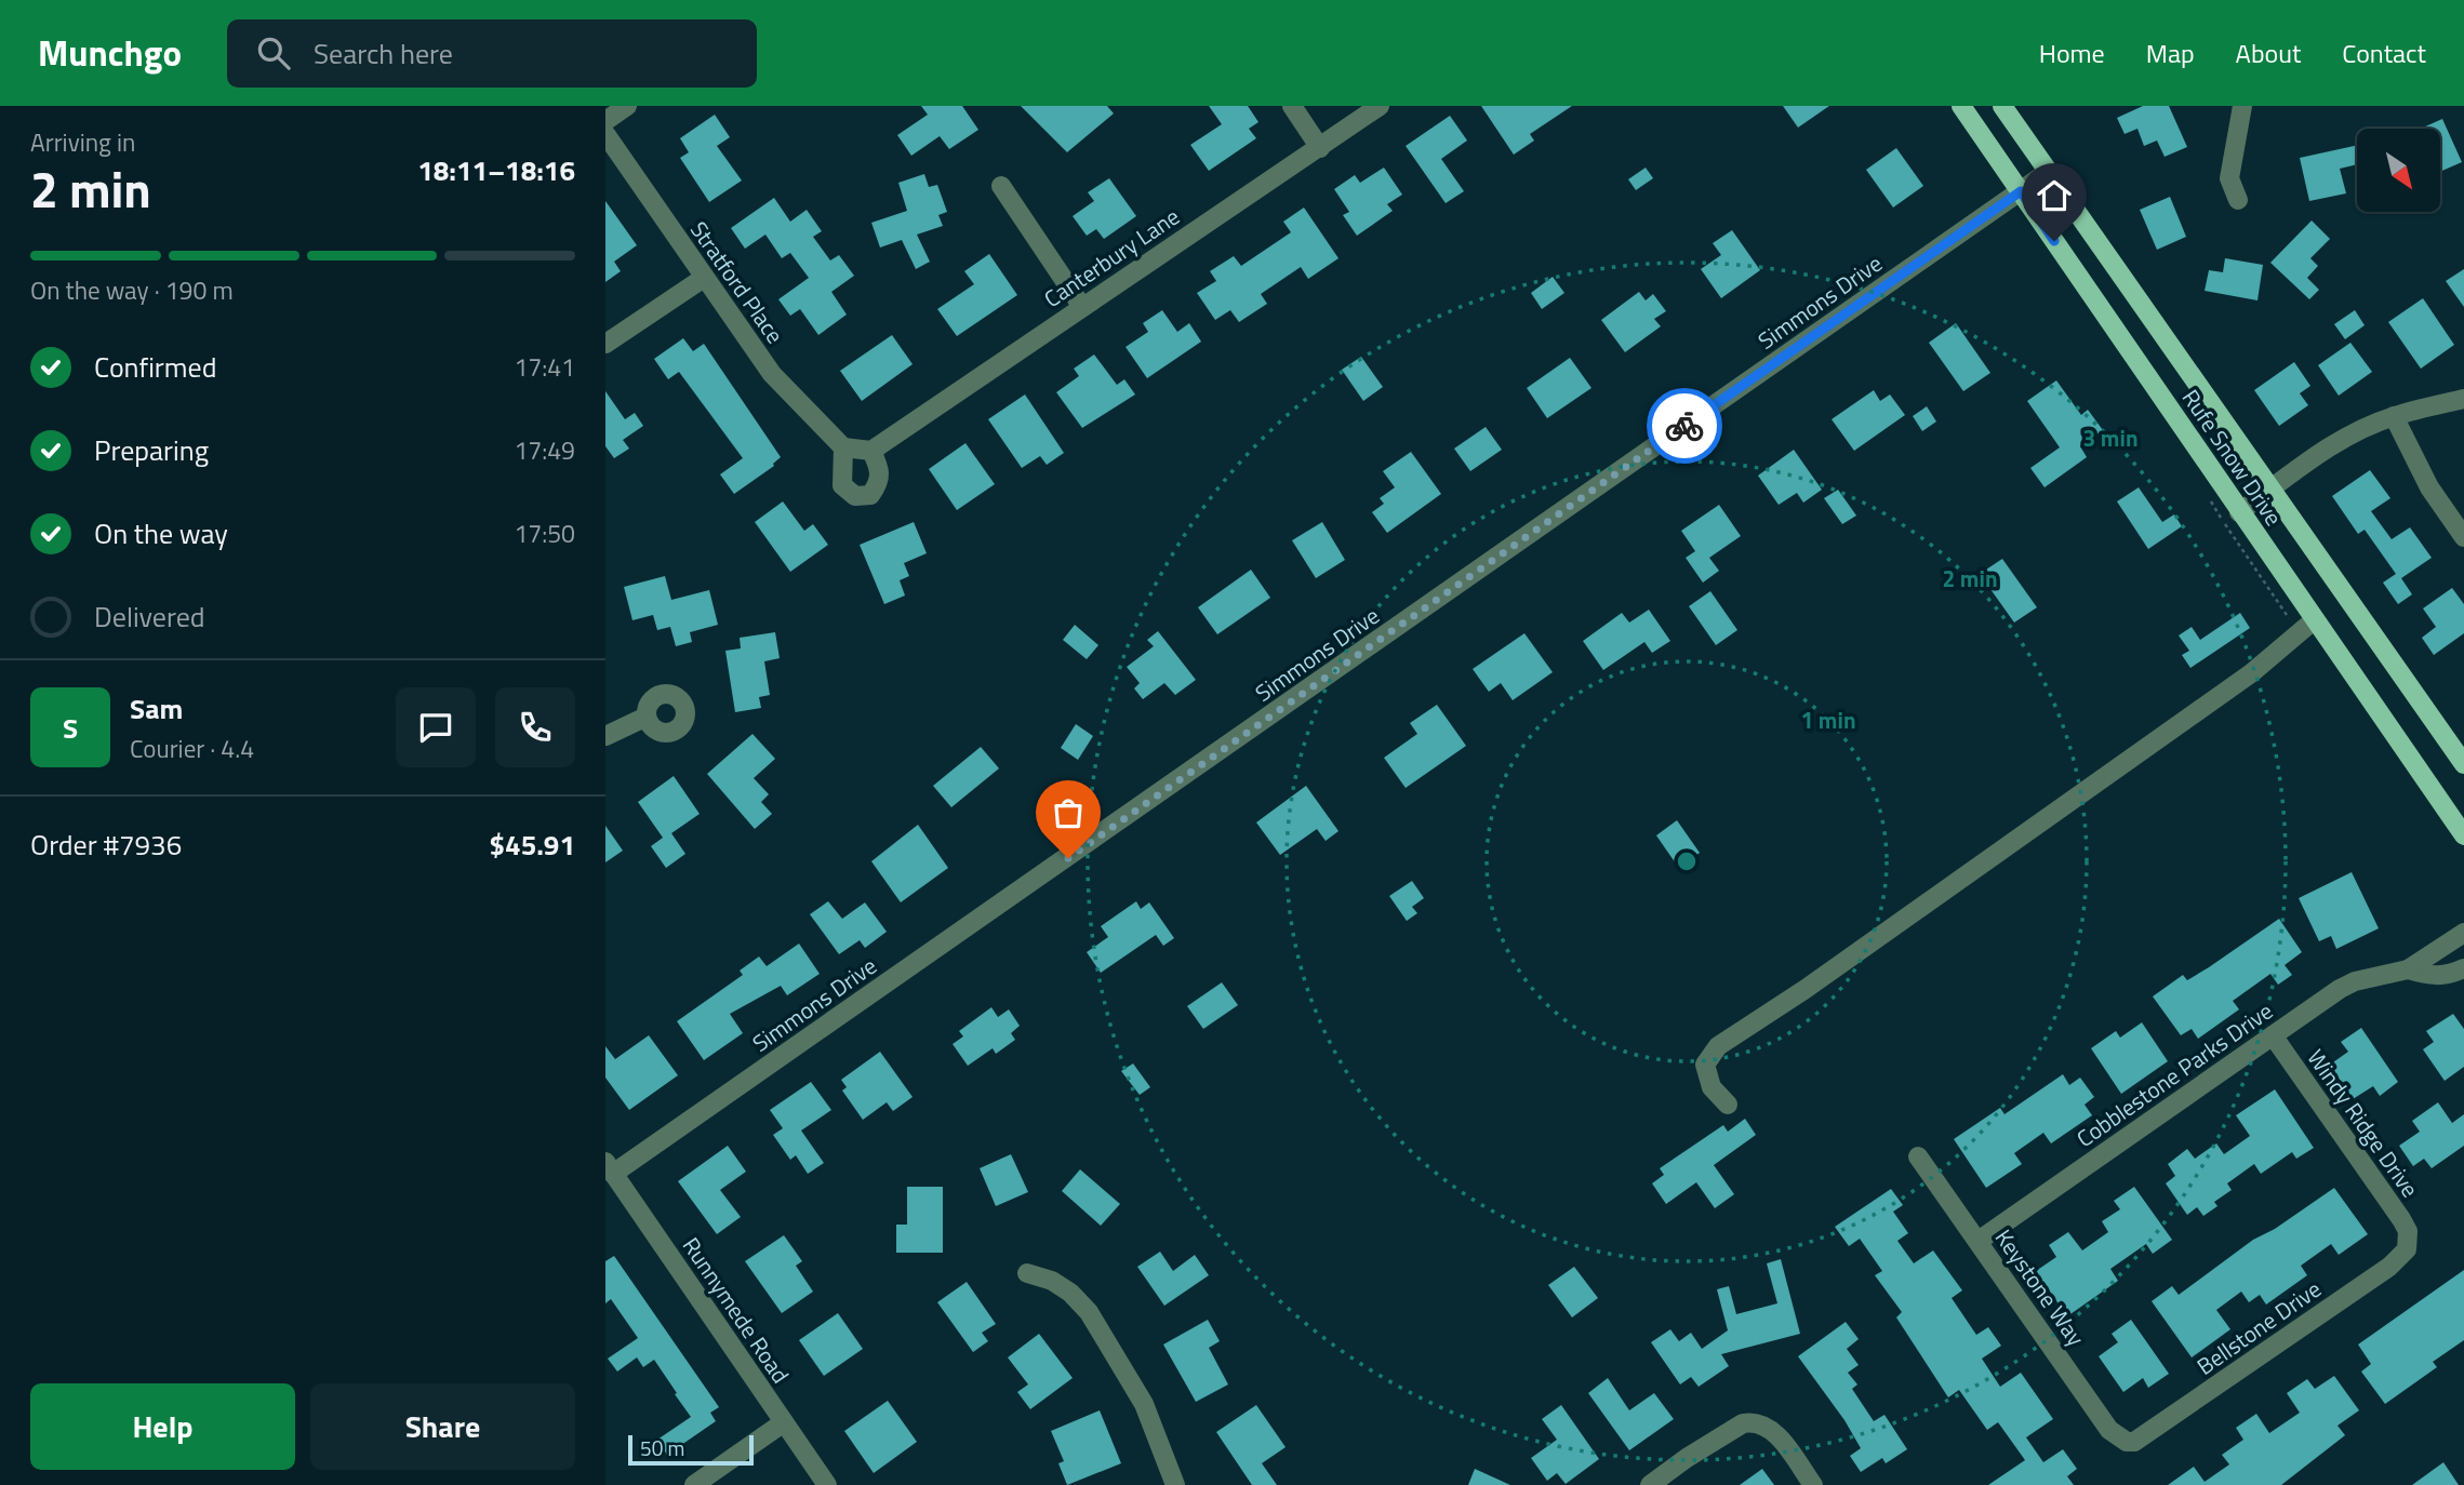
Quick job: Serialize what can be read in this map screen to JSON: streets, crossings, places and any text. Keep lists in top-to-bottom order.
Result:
{
  "streets": {
    "main road": ["Rufe Snow Drive"],
    "street": [
      "Canterbury Lane",
      "Stratford Place",
      "Simmons Drive",
      "Cobblestone Parks Drive",
      "Windy Ridge Drive",
      "Keystone Way",
      "Runnymede Road",
      "Bellstone Drive"
    ]
  },
  "crossings": [
    ["Canterbury Lane", "Stratford Place"],
    ["Simmons Drive", "Rufe Snow Drive"],
    ["Simmons Drive", "Runnymede Road"],
    ["Cobblestone Parks Drive", "Windy Ridge Drive"],
    ["Cobblestone Parks Drive", "Keystone Way"],
    ["Windy Ridge Drive", "Bellstone Drive"],
    ["Keystone Way", "Bellstone Drive"]
  ],
  "scale_bar": "50 m",
  "north": "bottom right",
  "page": {
    "header": "Munchgo",
    "search": "Search here",
    "nav": [
      "Home",
      "Map",
      "About",
      "Contact"
    ],
    "heading": ["2 min", "Arriving in", "18:11–18:16"],
    "panel": [
      "Sam",
      "Courier · 4.4",
      "Order #7936",
      "$45.91"
    ],
    "bar": "On the way · 190 m",
    "list": [
      ["Confirmed", "17:41"],
      ["Preparing", "17:49"],
      ["On the way", "17:50"],
      "Delivered"
    ],
    "round": "S",
    "buttons": ["Help", "Share"],
    "scale": "50 m"
  },
  "rings": ["3 min", "2 min", "1 min"]
}
